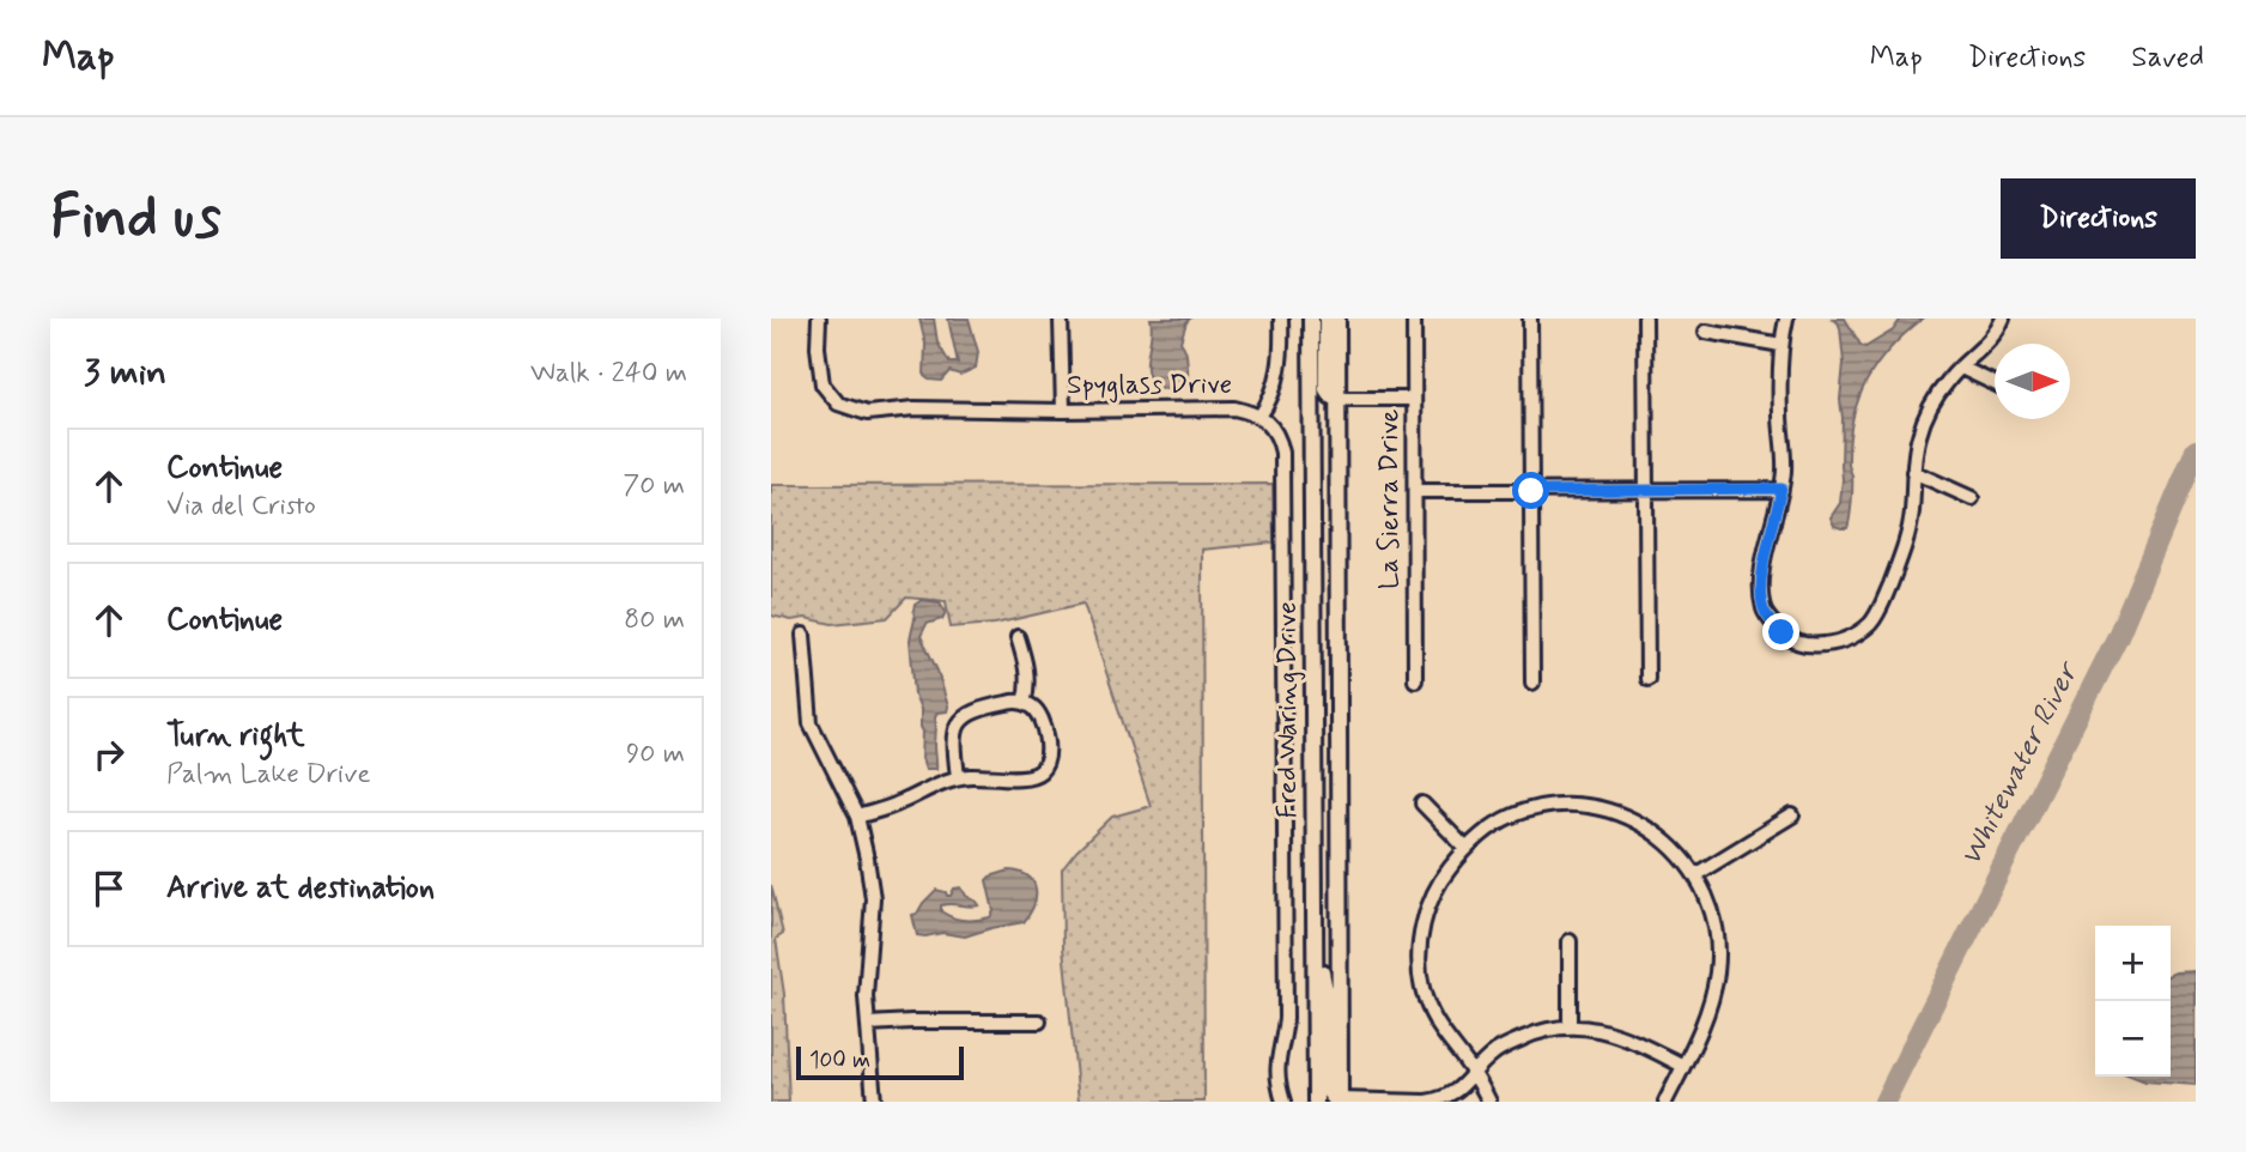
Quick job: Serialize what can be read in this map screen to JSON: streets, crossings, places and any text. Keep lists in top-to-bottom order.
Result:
{
  "streets": {
    "main road": ["Fred Waring Drive"],
    "street": ["Spyglass Drive", "La Sierra Drive"]
  },
  "water": ["Whitewater River"],
  "scale_bar": "100 m",
  "north": "right",
  "page": {
    "header": "Map",
    "nav": ["Map", "Directions", "Saved"],
    "buttons": "Directions",
    "title": "Find us",
    "heading": ["3 min", "Walk · 240 m"],
    "list": [
      ["Continue", "Via del Cristo", "70 m"],
      ["Continue", "80 m"],
      ["Turn right", "Palm Lake Drive", "90 m"],
      "Arrive at destination"
    ],
    "map_buttons": ["+", "−"],
    "scale": "100 m"
  }
}
